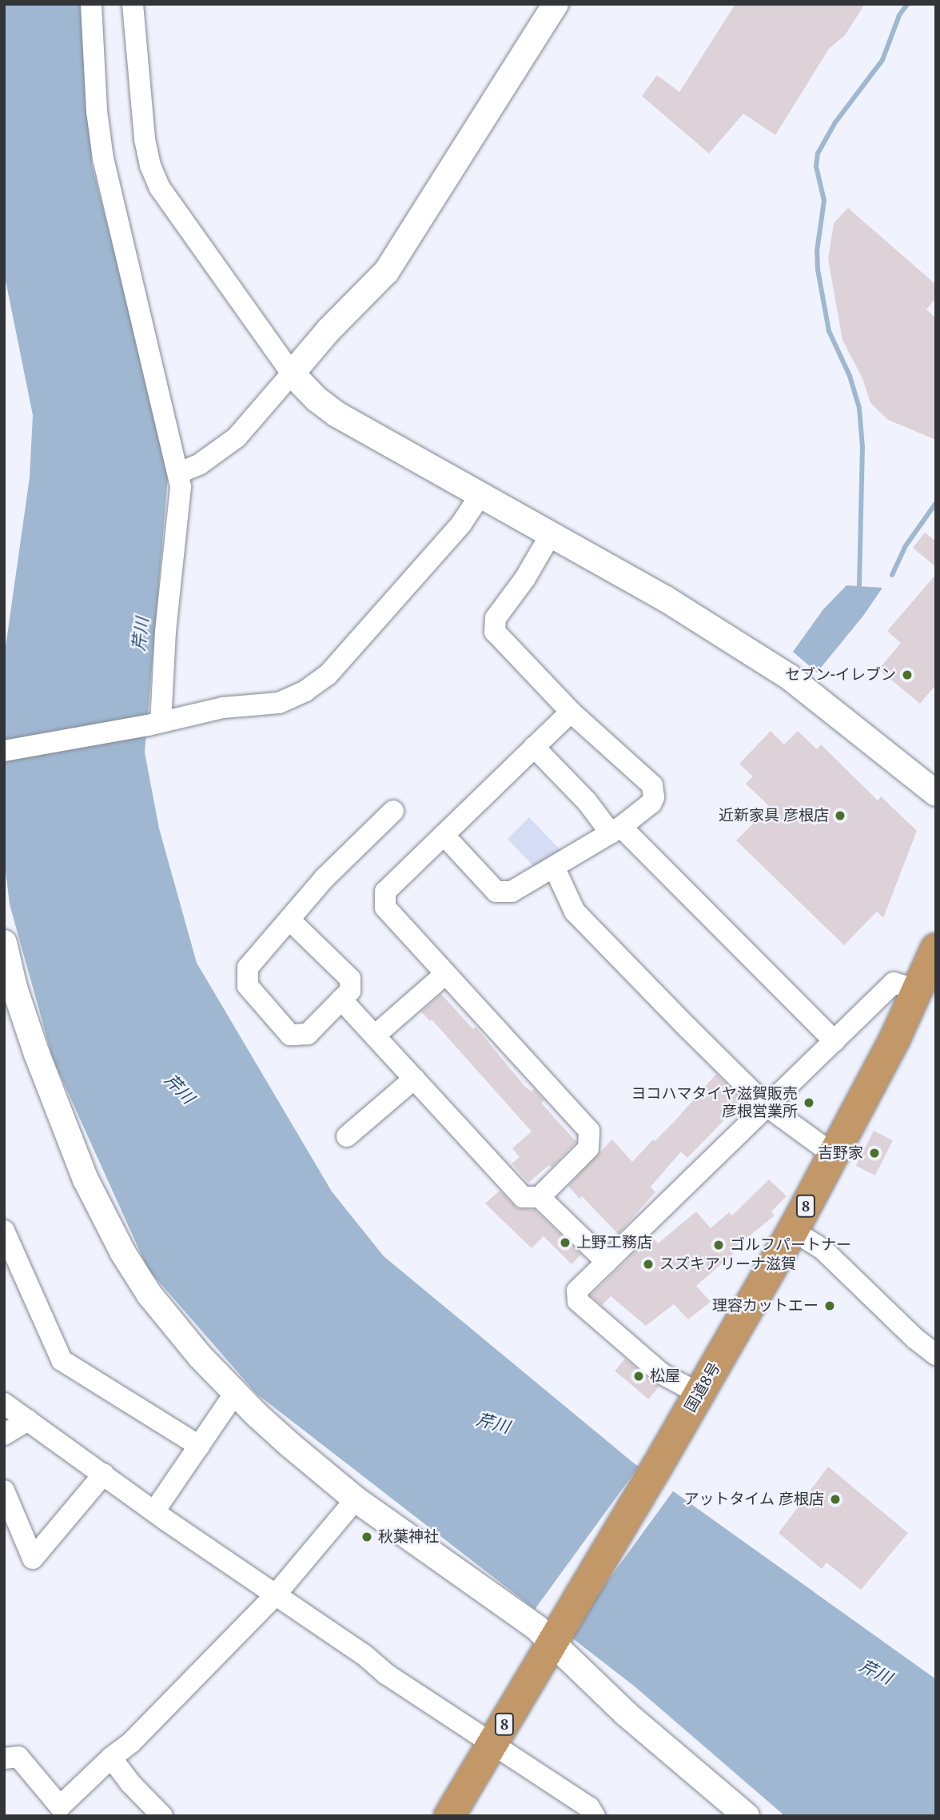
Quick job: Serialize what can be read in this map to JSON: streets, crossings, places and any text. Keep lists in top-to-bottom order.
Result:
{
  "streets": {
    "highway": ["8", "国道8号"]
  },
  "water": ["芹川"],
  "places": [
    "セブン-イレブン",
    "近新家具 彦根店",
    "ヨコハマタイヤ滋賀販売 彦根営業所",
    "吉野家",
    "上野工務店",
    "ゴルフパートナー",
    "スズキアリーナ滋賀",
    "理容カットエー",
    "松屋",
    "アットタイム 彦根店",
    "秋葉神社"
  ]
}
